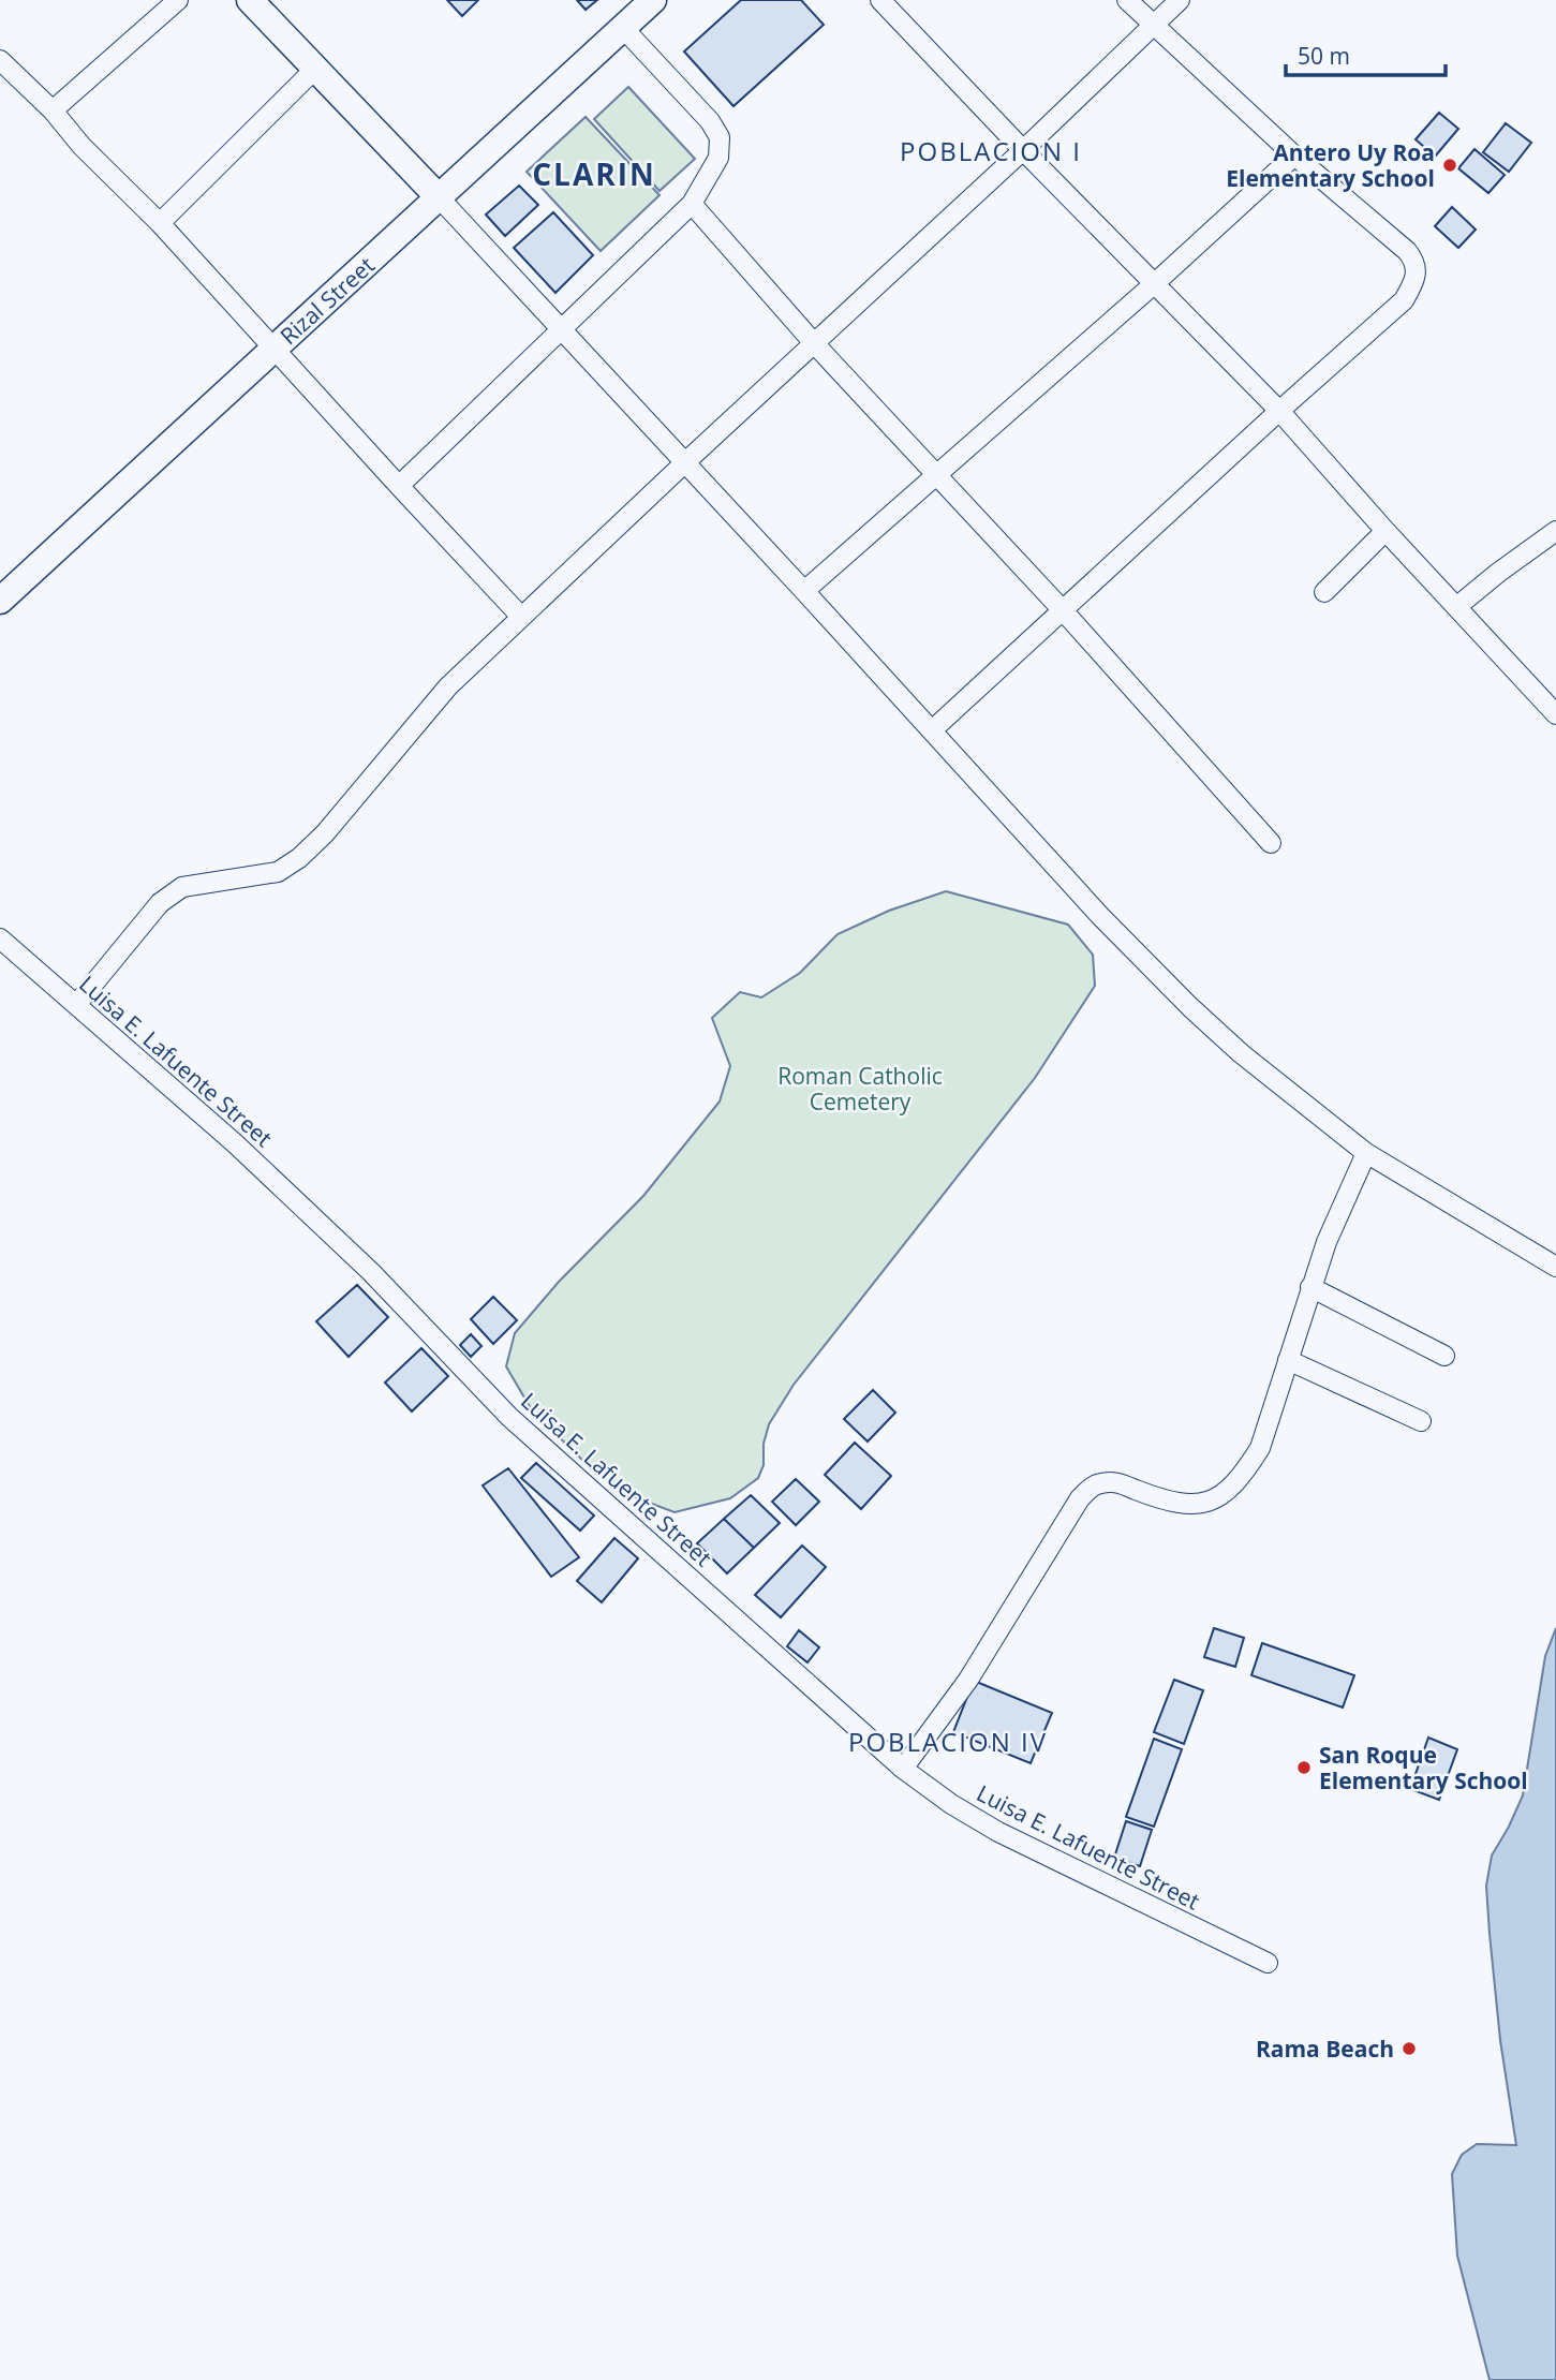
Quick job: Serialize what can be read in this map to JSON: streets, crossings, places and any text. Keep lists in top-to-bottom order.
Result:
{
  "streets": {
    "main road": ["Rizal Street"],
    "street": ["Luisa E. Lafuente Street"]
  },
  "districts": ["POBLACION I", "CLARIN", "POBLACION IV"],
  "parks": ["Roman Catholic Cemetery"],
  "places": ["Antero Uy Roa Elementary School", "San Roque Elementary School", "Rama Beach"],
  "scale_bar": "50 m"
}
